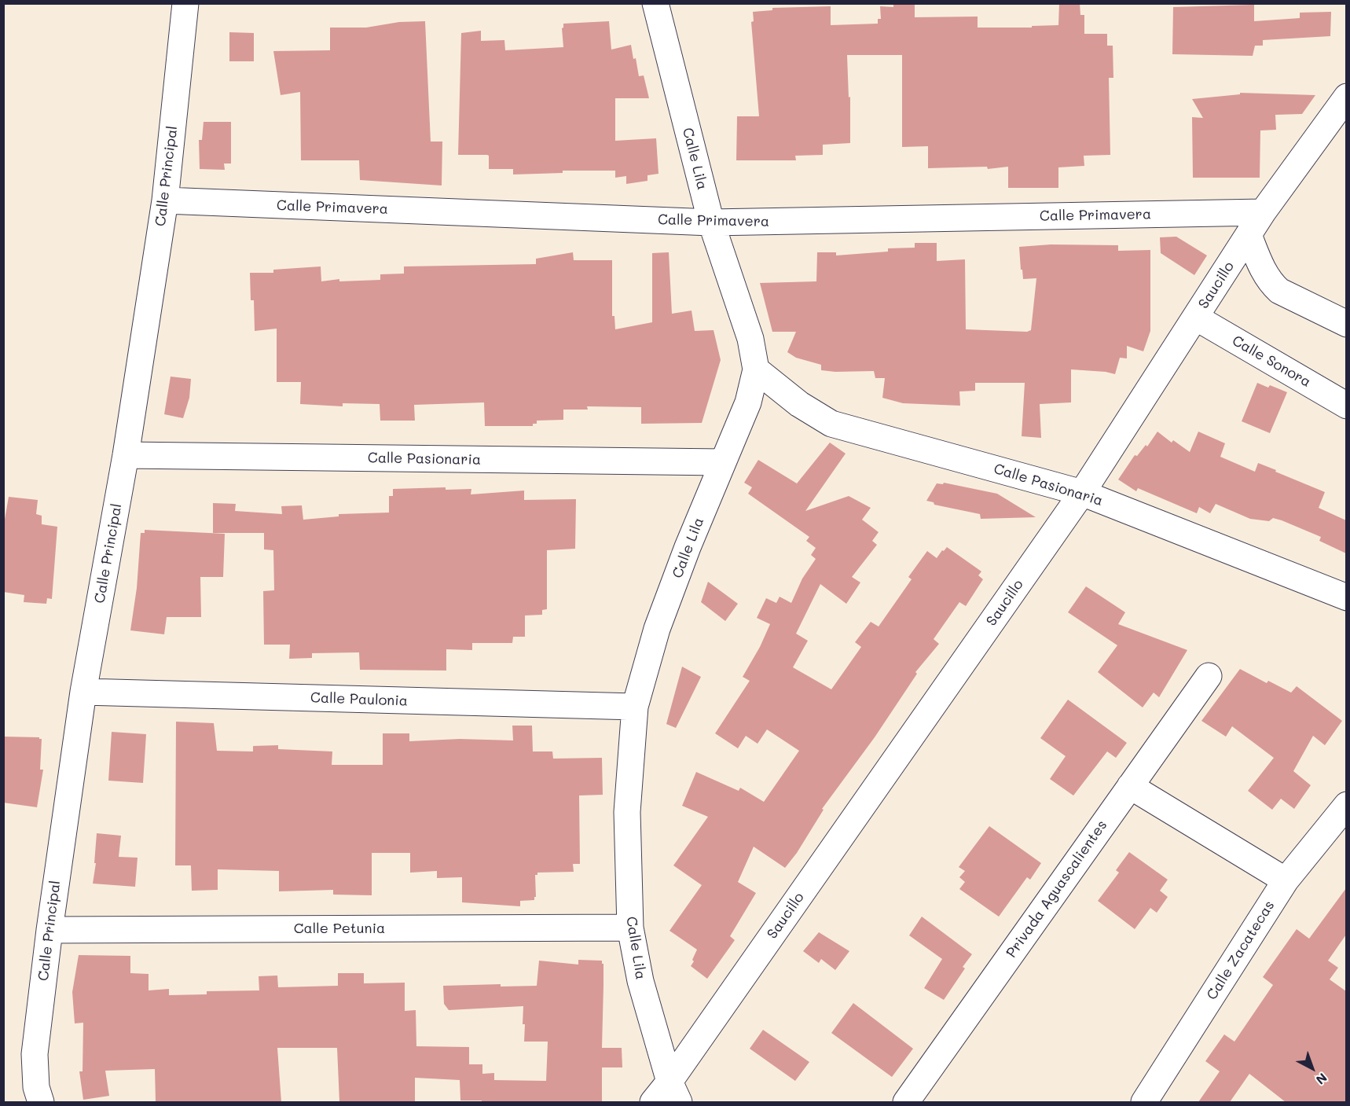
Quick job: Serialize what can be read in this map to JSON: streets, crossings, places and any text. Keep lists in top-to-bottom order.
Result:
{
  "streets": {
    "street": [
      "Calle Lila",
      "Calle Principal",
      "Calle Primavera",
      "Saucillo",
      "Calle Sonora",
      "Calle Pasionaria",
      "Calle Paulonia",
      "Privada Aguascalientes",
      "Calle Petunia",
      "Calle Zacatecas"
    ]
  },
  "crossings": [
    ["Calle Lila", "Calle Primavera"],
    ["Calle Lila", "Saucillo"],
    ["Calle Lila", "Calle Pasionaria"],
    ["Calle Lila", "Calle Paulonia"],
    ["Calle Lila", "Calle Petunia"],
    ["Calle Principal", "Calle Primavera"],
    ["Calle Principal", "Calle Pasionaria"],
    ["Calle Principal", "Calle Paulonia"],
    ["Calle Principal", "Calle Petunia"],
    ["Calle Primavera", "Saucillo"],
    ["Saucillo", "Calle Sonora"],
    ["Saucillo", "Calle Pasionaria"]
  ],
  "north": "bottom right"
}
